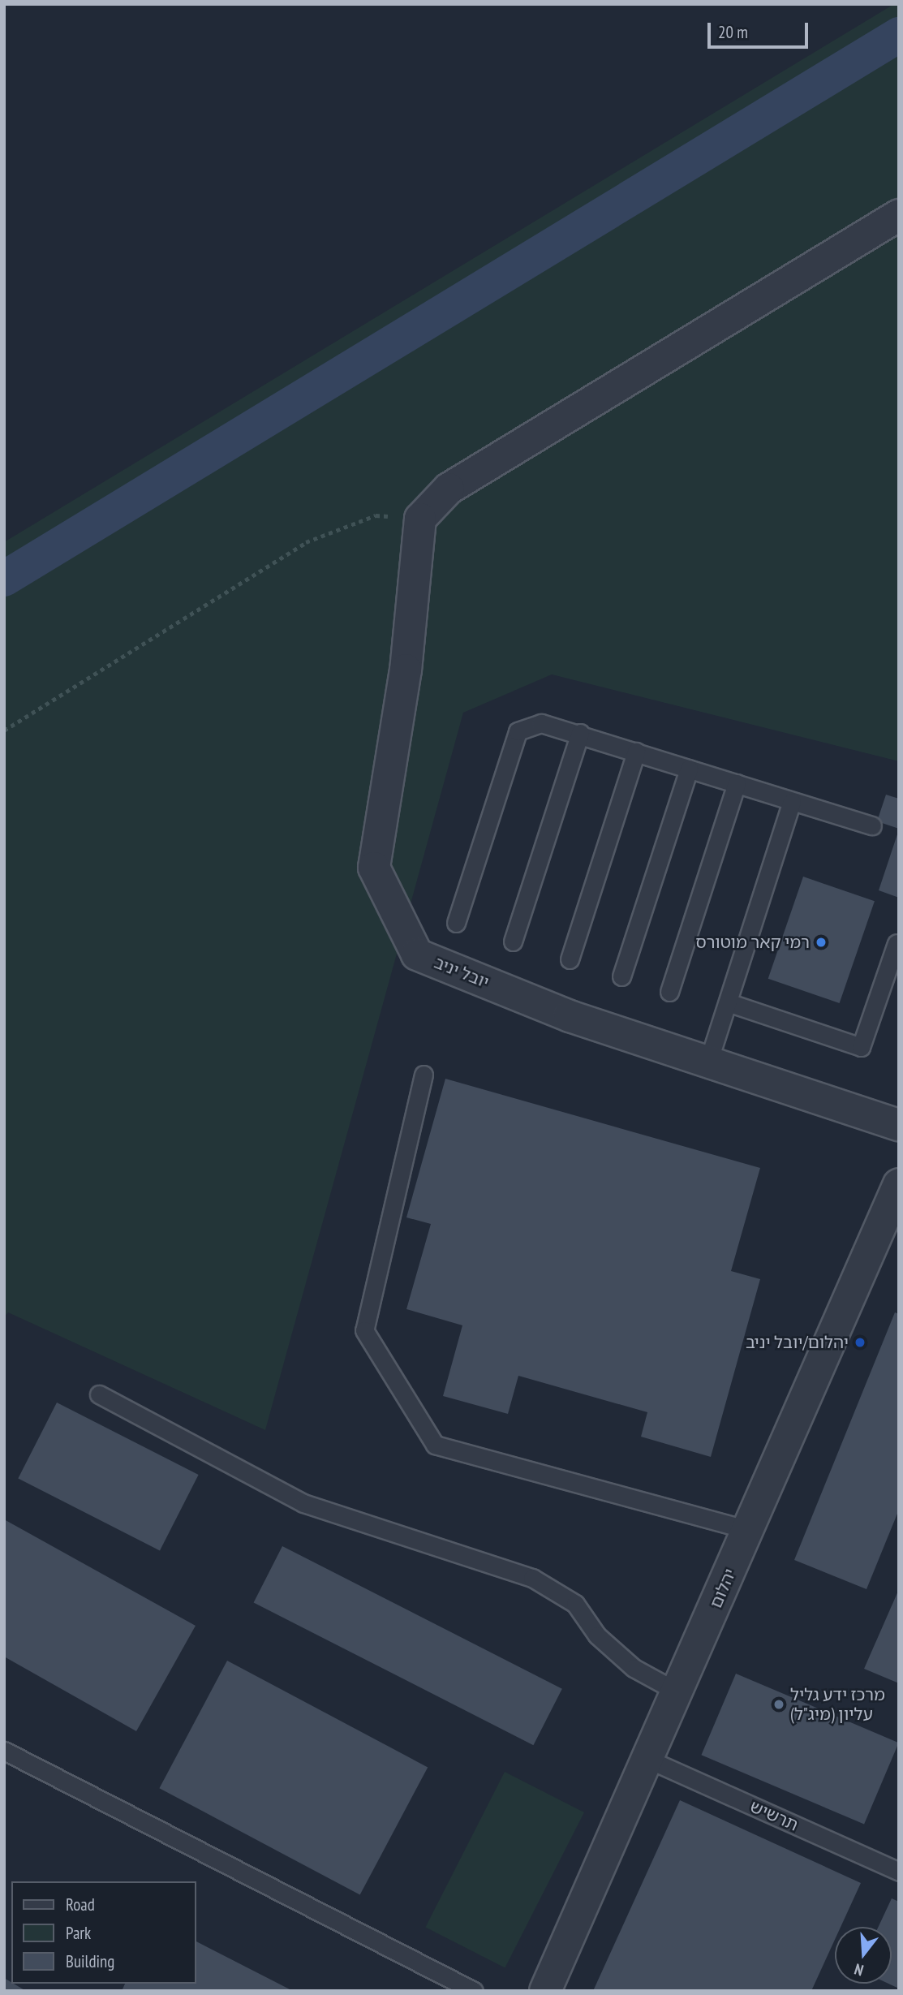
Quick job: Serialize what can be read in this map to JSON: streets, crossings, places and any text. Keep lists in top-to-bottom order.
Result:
{
  "streets": {
    "street": ["יובל יניב", "יהלום"],
    "lane": ["תרשיש"]
  },
  "crossings": [
    ["יהלום", "תרשיש"]
  ],
  "places": ["רמי קאר מוטורס", "יהלום/יובל יניב", "מרכז ידע גליל עליון (מיג\"ל)"],
  "legend": ["Road", "Park", "Building"],
  "scale_bar": "20 m",
  "north": "bottom"
}
